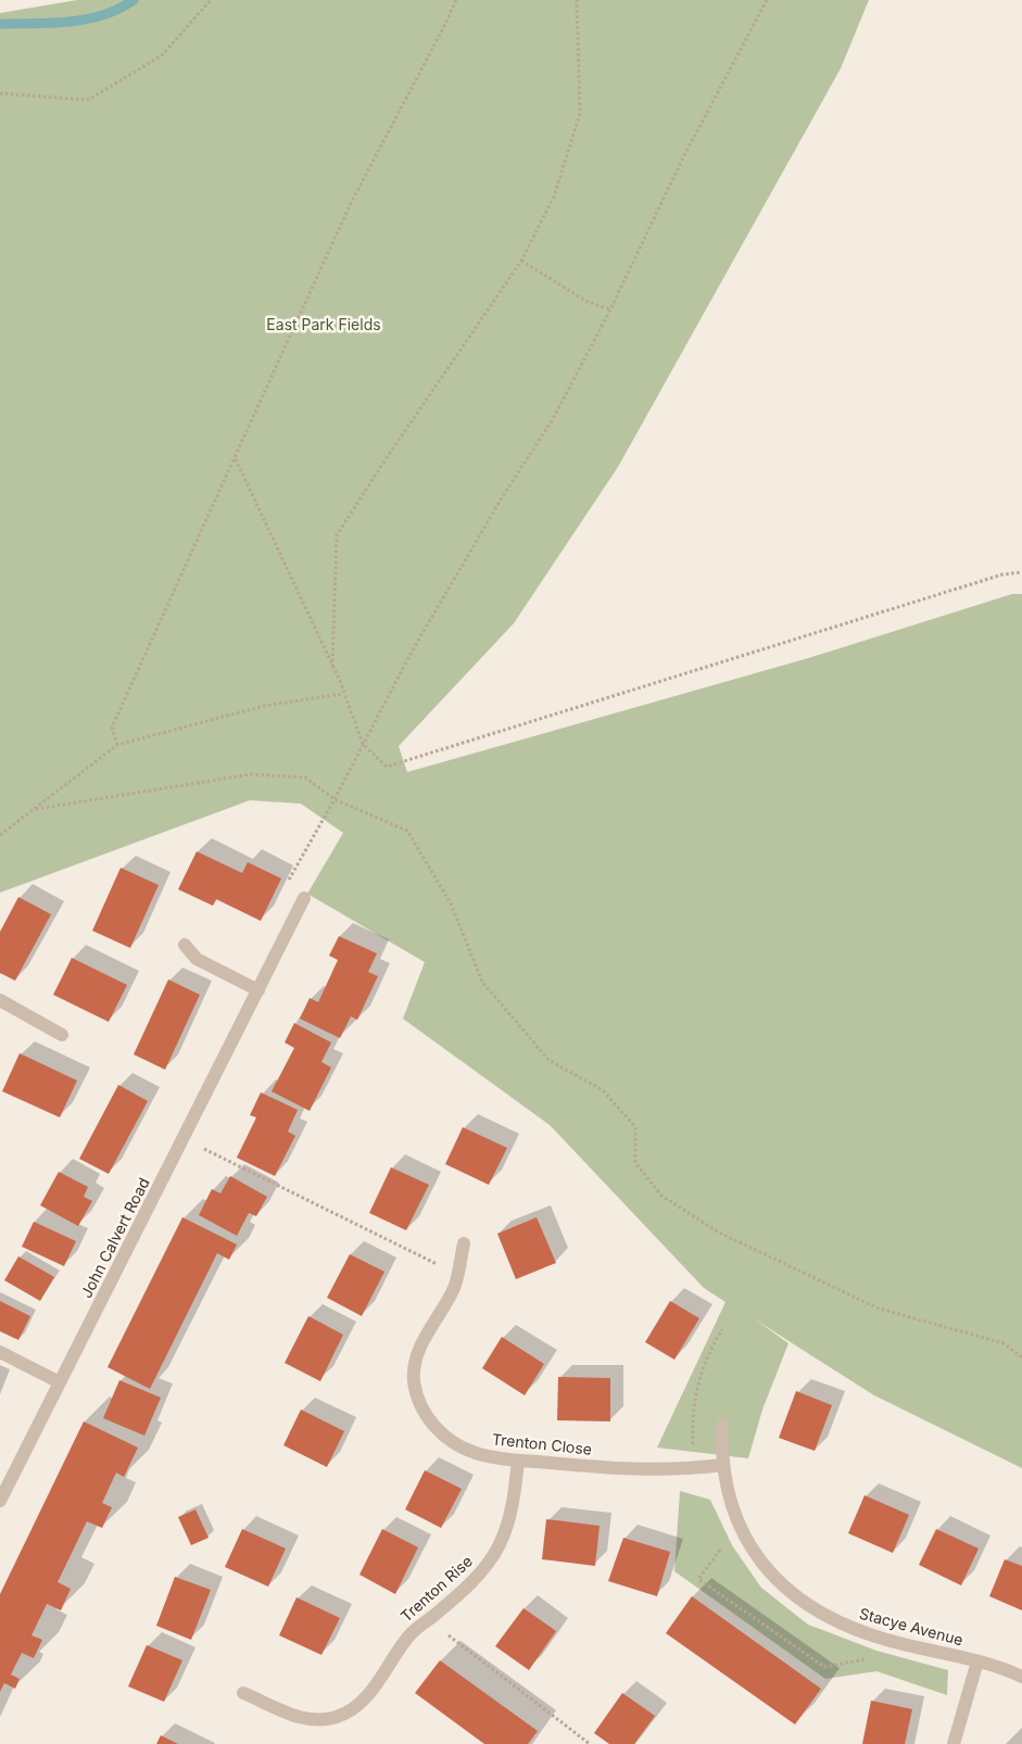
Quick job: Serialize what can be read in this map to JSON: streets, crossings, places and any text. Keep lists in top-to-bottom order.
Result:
{
  "streets": {
    "street": [
      "John Calvert Road",
      "Trenton Close",
      "Trenton Rise",
      "Stacye Avenue"
    ]
  },
  "crossings": [
    ["Trenton Close", "Trenton Rise"],
    ["Trenton Close", "Stacye Avenue"]
  ],
  "parks": ["East Park Fields"]
}
